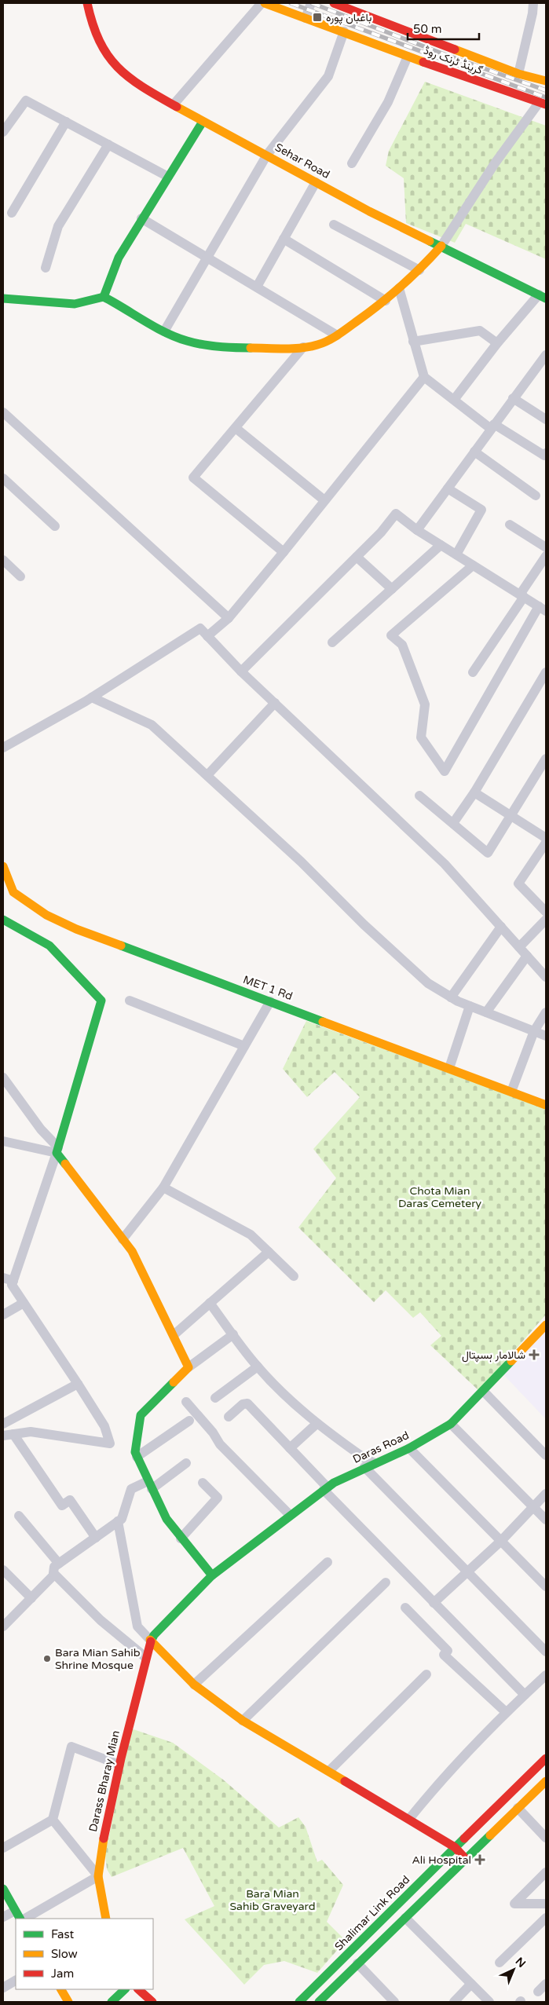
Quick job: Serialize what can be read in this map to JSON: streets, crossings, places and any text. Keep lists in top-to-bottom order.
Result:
{
  "streets": {
    "street": [
      "گرینڈ ٹرنک روڈ",
      "Sehar Road",
      "MET 1 Rd",
      "Daras Road",
      "Darass Bharay Mian",
      "Shalimar Link Road"
    ]
  },
  "crossings": [
    ["Daras Road", "Darass Bharay Mian"]
  ],
  "parks": ["Chota Mian Daras Cemetery", "Bara Mian Sahib Graveyard"],
  "places": {
    "transit": ["باغبان پورہ"],
    "health": ["شالامار ہسپتال", "Ali Hospital"],
    "other": ["Bara Mian Sahib Shrine Mosque"]
  },
  "legend": ["Fast", "Slow", "Jam"],
  "scale_bar": "50 m",
  "north": "top right"
}
